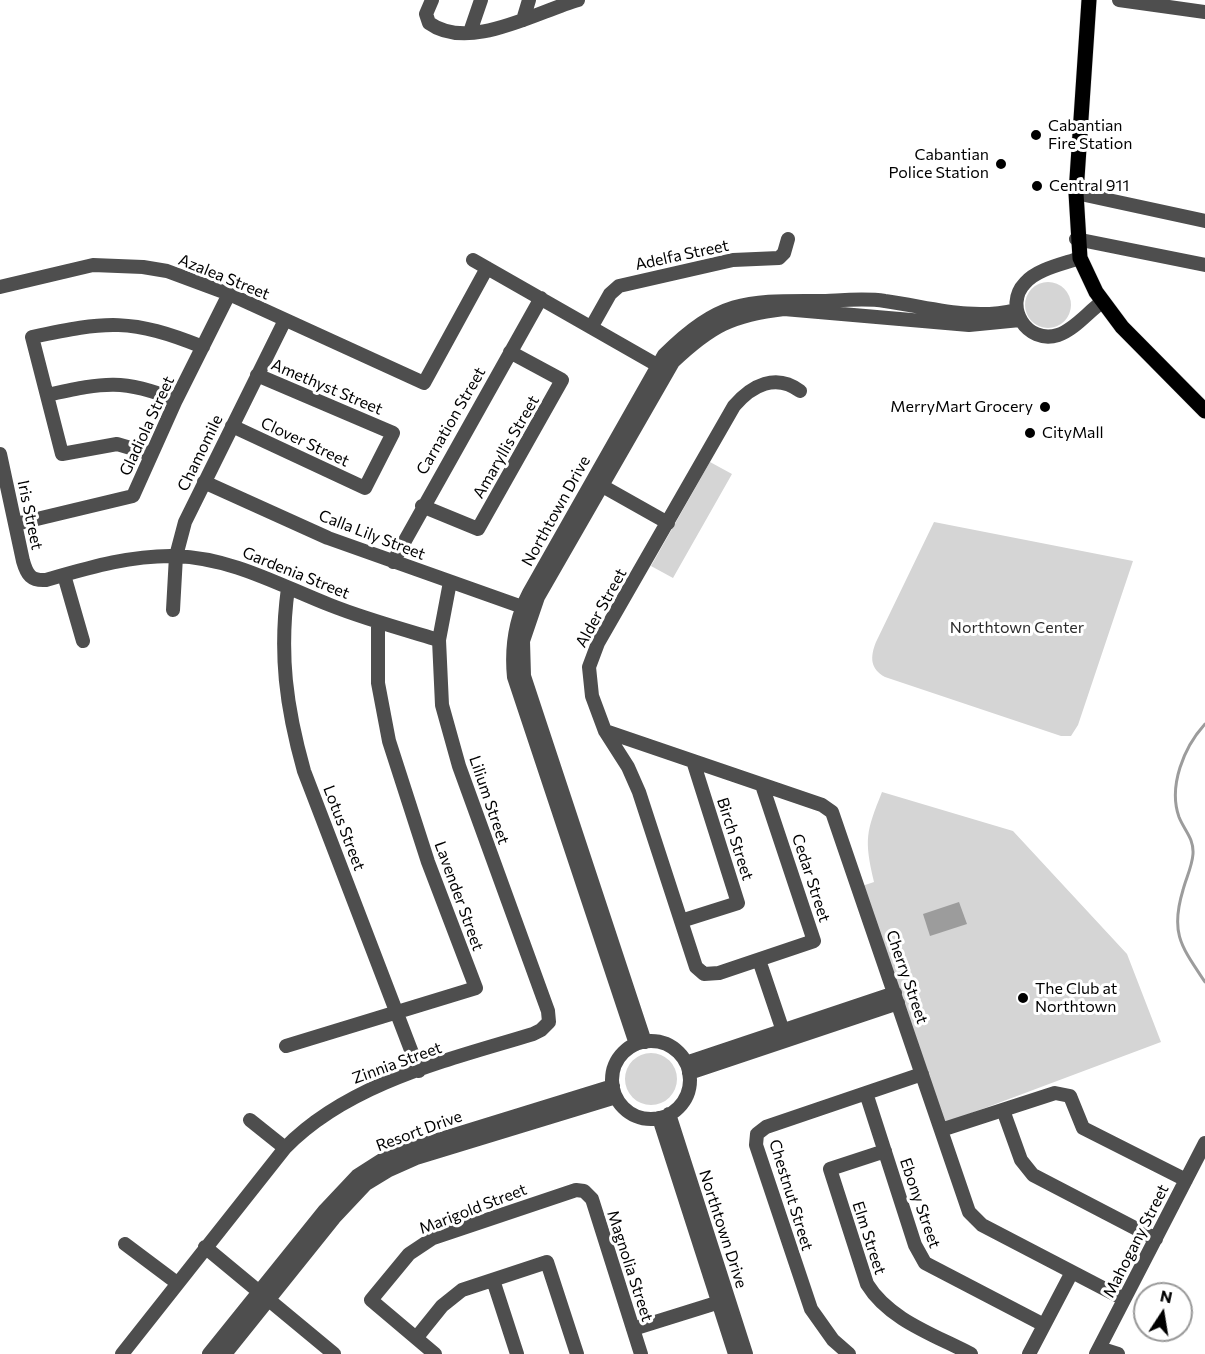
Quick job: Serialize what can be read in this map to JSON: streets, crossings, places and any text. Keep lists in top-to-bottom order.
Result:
{
  "streets": {
    "street": [
      "Adelfa Street",
      "Azalea Street",
      "Amethyst Street",
      "Carnation Street",
      "Gladiola Street",
      "Clover Street",
      "Amaryllis Street",
      "Chamomile",
      "Northtown Drive",
      "Iris Street",
      "Calla Lily Street",
      "Gardenia Street",
      "Alder Street",
      "Lilium Street",
      "Lotus Street",
      "Birch Street",
      "Cedar Street",
      "Lavender Street",
      "Cherry Street",
      "Zinnia Street",
      "Resort Drive",
      "Chestnut Street",
      "Ebony Street",
      "Marigold Street",
      "Elm Street",
      "Mahogany Street",
      "Magnolia Street"
    ]
  },
  "crossings": [
    ["Azalea Street", "Gladiola Street"],
    ["Azalea Street", "Chamomile"],
    ["Amethyst Street", "Clover Street"],
    ["Amethyst Street", "Chamomile"],
    ["Carnation Street", "Amaryllis Street"],
    ["Carnation Street", "Calla Lily Street"],
    ["Gladiola Street", "Iris Street"],
    ["Clover Street", "Chamomile"],
    ["Chamomile", "Calla Lily Street"],
    ["Chamomile", "Gardenia Street"],
    ["Northtown Drive", "Calla Lily Street"],
    ["Northtown Drive", "Resort Drive"],
    ["Iris Street", "Gardenia Street"],
    ["Calla Lily Street", "Lilium Street"],
    ["Gardenia Street", "Lilium Street"],
    ["Gardenia Street", "Lotus Street"],
    ["Gardenia Street", "Lavender Street"],
    ["Alder Street", "Birch Street"],
    ["Alder Street", "Cedar Street"],
    ["Alder Street", "Cherry Street"],
    ["Lilium Street", "Zinnia Street"],
    ["Lotus Street", "Lavender Street"],
    ["Lotus Street", "Zinnia Street"],
    ["Birch Street", "Cherry Street"],
    ["Cedar Street", "Cherry Street"],
    ["Cherry Street", "Chestnut Street"],
    ["Cherry Street", "Mahogany Street"],
    ["Chestnut Street", "Ebony Street"],
    ["Ebony Street", "Elm Street"],
    ["Marigold Street", "Magnolia Street"]
  ],
  "parks": ["Northtown Center"],
  "places": [
    "Cabantian Fire Station",
    "Cabantian Police Station",
    "Central 911",
    "MerryMart Grocery",
    "CityMall",
    "The Club at Northtown"
  ],
  "north": "top"
}
